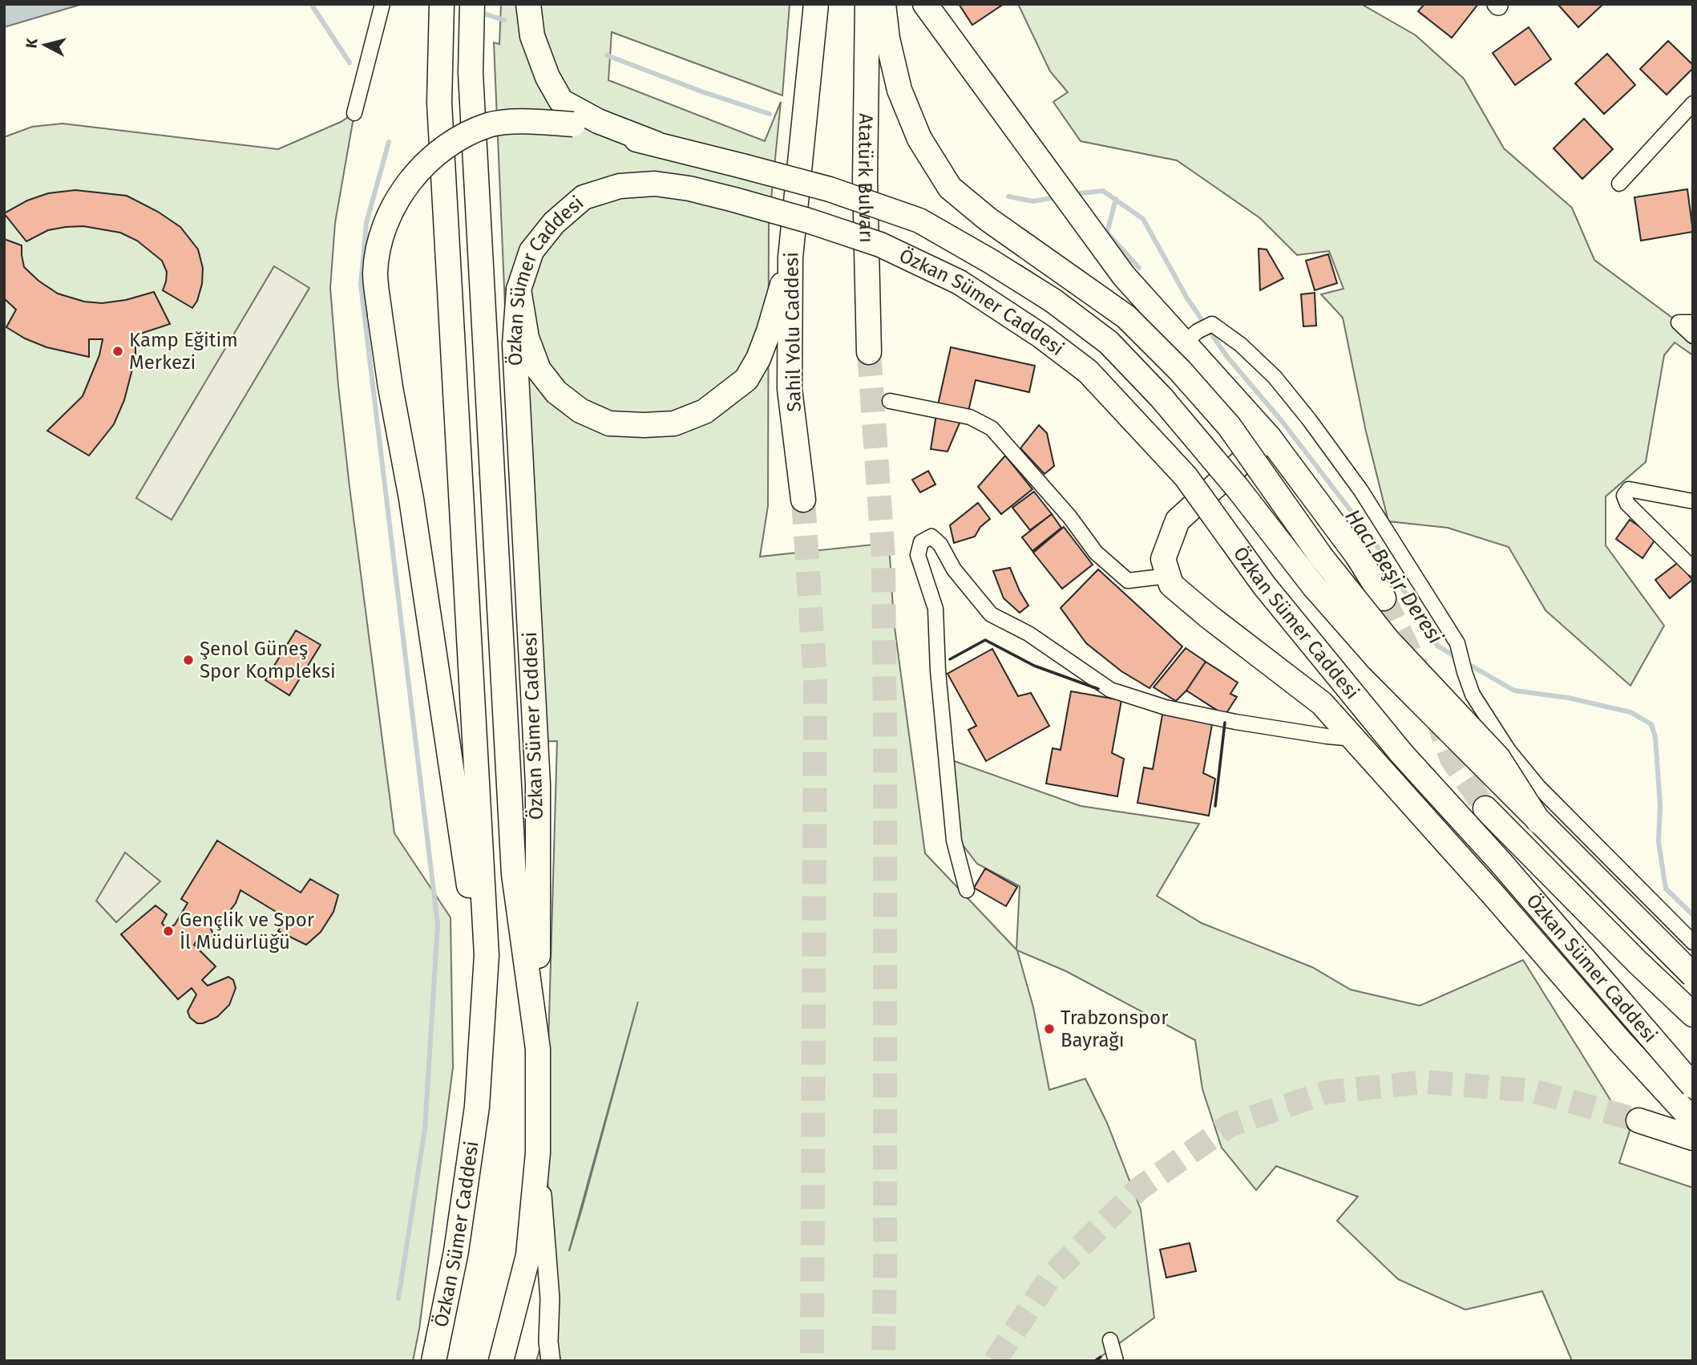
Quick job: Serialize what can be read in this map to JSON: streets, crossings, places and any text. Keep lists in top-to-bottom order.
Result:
{
  "streets": {
    "main road": ["Atatürk Bulvarı", "Özkan Sümer Caddesi", "Sahil Yolu Caddesi"]
  },
  "water": ["Hacı Beşir Deresi"],
  "places": [
    "Kamp Eğitim Merkezi",
    "Şenol Güneş Spor Kompleksi",
    "Gençlik ve Spor İl Müdürlüğü",
    "Trabzonspor Bayrağı"
  ],
  "north": "left"
}
